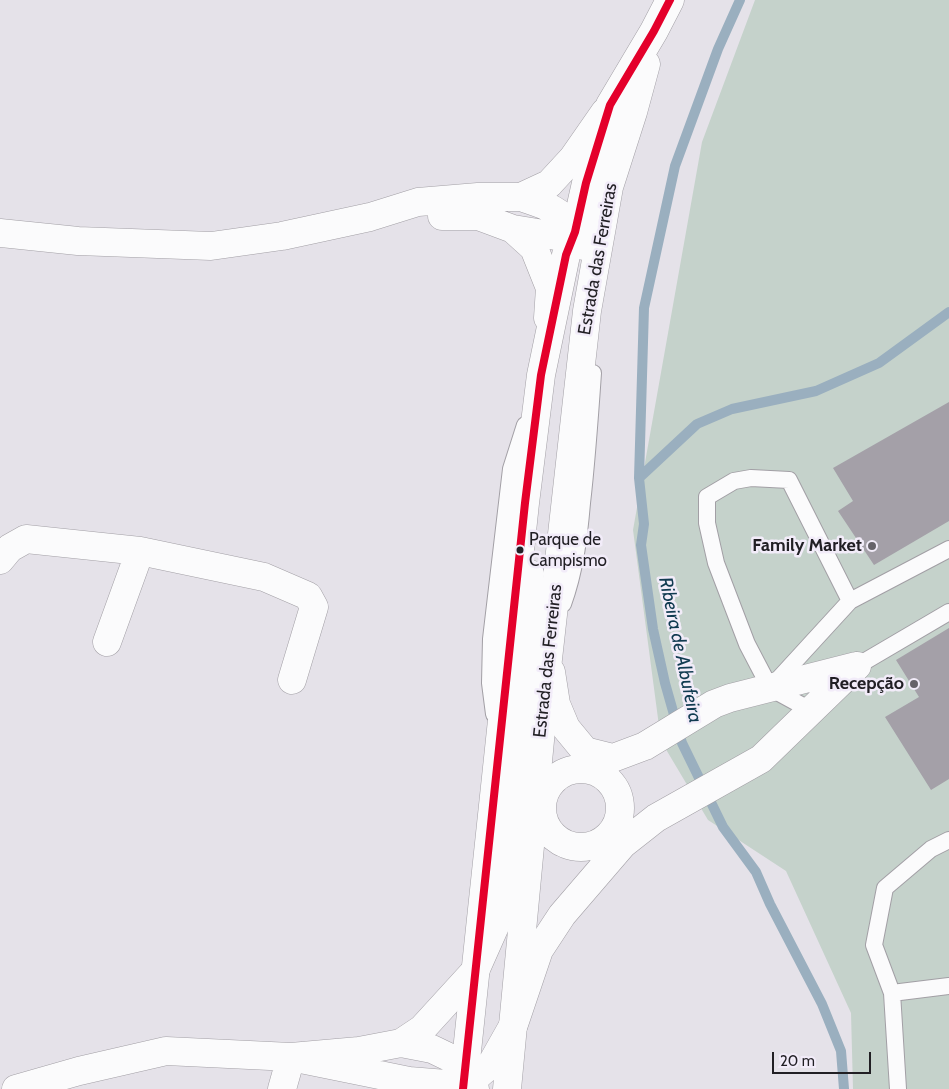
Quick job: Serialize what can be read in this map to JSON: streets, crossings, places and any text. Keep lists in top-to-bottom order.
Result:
{
  "streets": {
    "street": ["Estrada das Ferreiras"]
  },
  "water": ["Ribeira de Albufeira"],
  "places": ["Family Market", "Parque de Campismo", "Recepção"],
  "scale_bar": "20 m"
}
